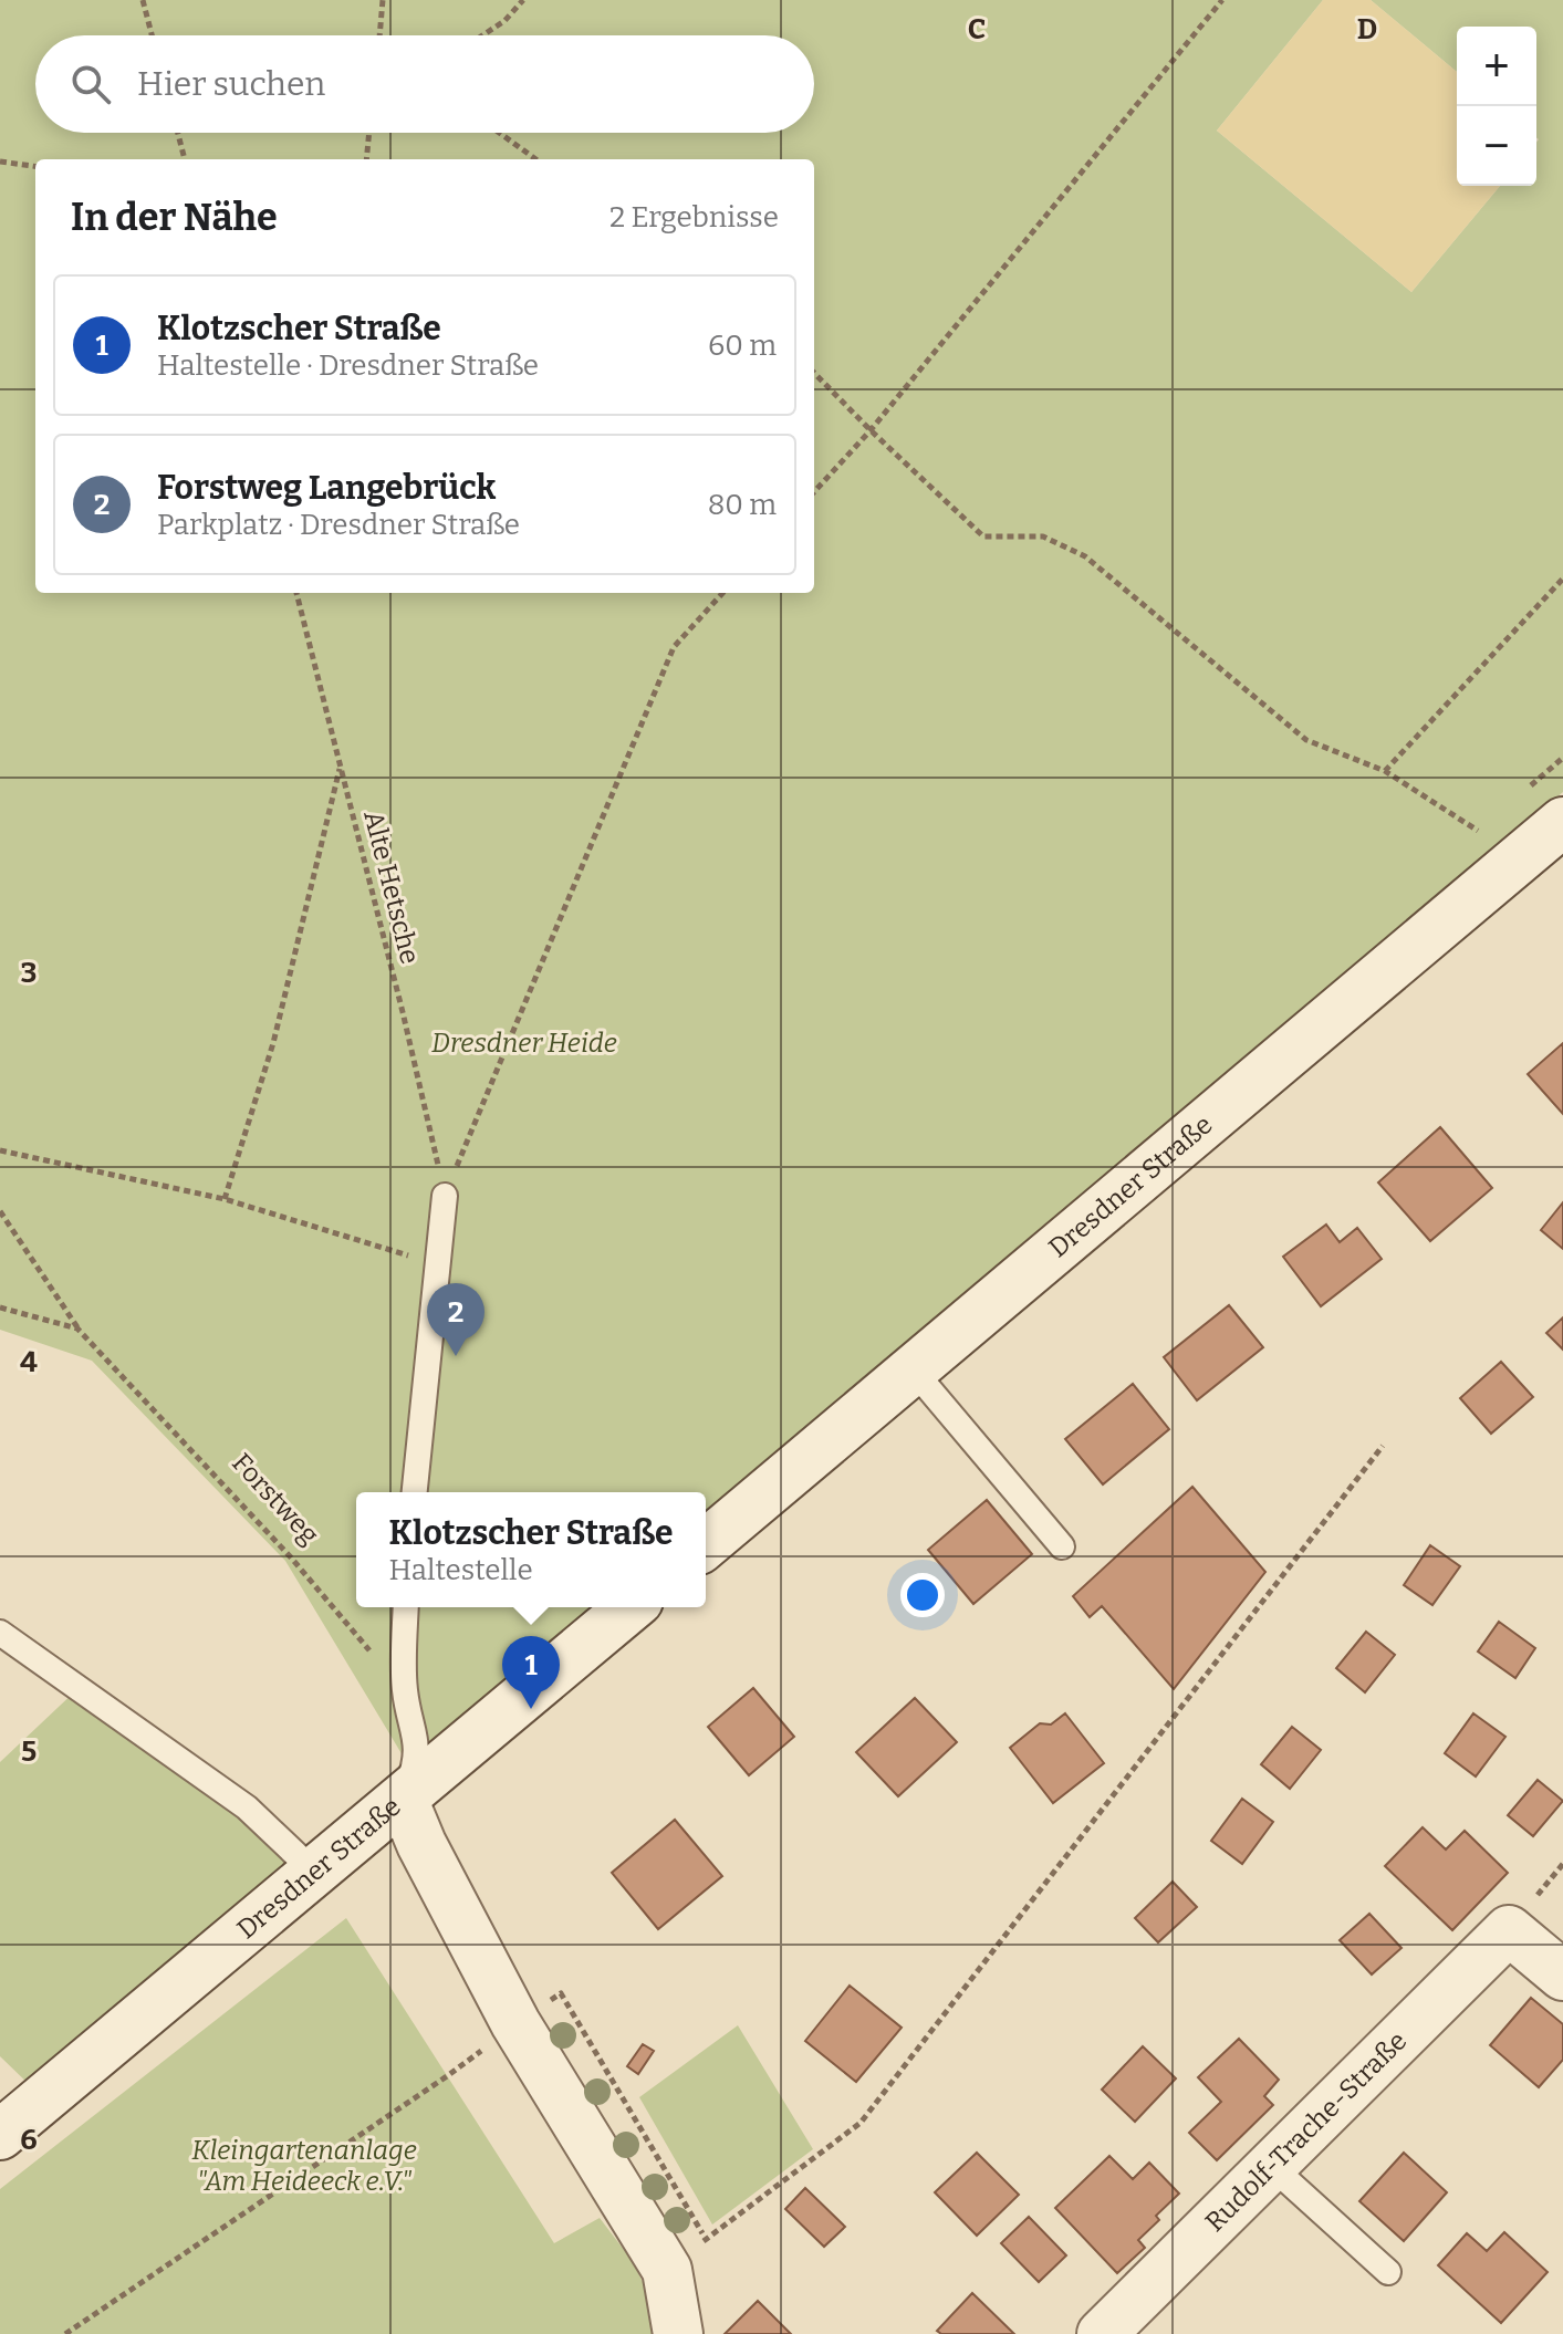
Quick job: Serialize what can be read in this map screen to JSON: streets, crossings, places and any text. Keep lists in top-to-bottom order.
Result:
{
  "streets": {
    "main road": ["Dresdner Straße", "Rudolf-Trache-Straße"],
    "path": ["Alte Hetsche", "Forstweg"]
  },
  "parks": ["Dresdner Heide", "Kleingartenanlage \"Am Heideeck e.V.\""],
  "page": {
    "map_buttons": ["+", "−"],
    "search": "Hier suchen",
    "heading": ["In der Nähe", "2 Ergebnisse"],
    "list": [
      {
        "mark": "1",
        "name": "Klotzscher Straße",
        "note": "Haltestelle · Dresdner Straße",
        "value": "60 m"
      },
      {
        "mark": "2",
        "name": "Forstweg Langebrück",
        "note": "Parkplatz · Dresdner Straße",
        "value": "80 m"
      }
    ],
    "pins": ["2", "1"],
    "popup": ["Klotzscher Straße", "Haltestelle"]
  },
  "grid": {
    "columns": ["C", "D"],
    "rows": [
      "3",
      "4",
      "5",
      "6"
    ]
  }
}
